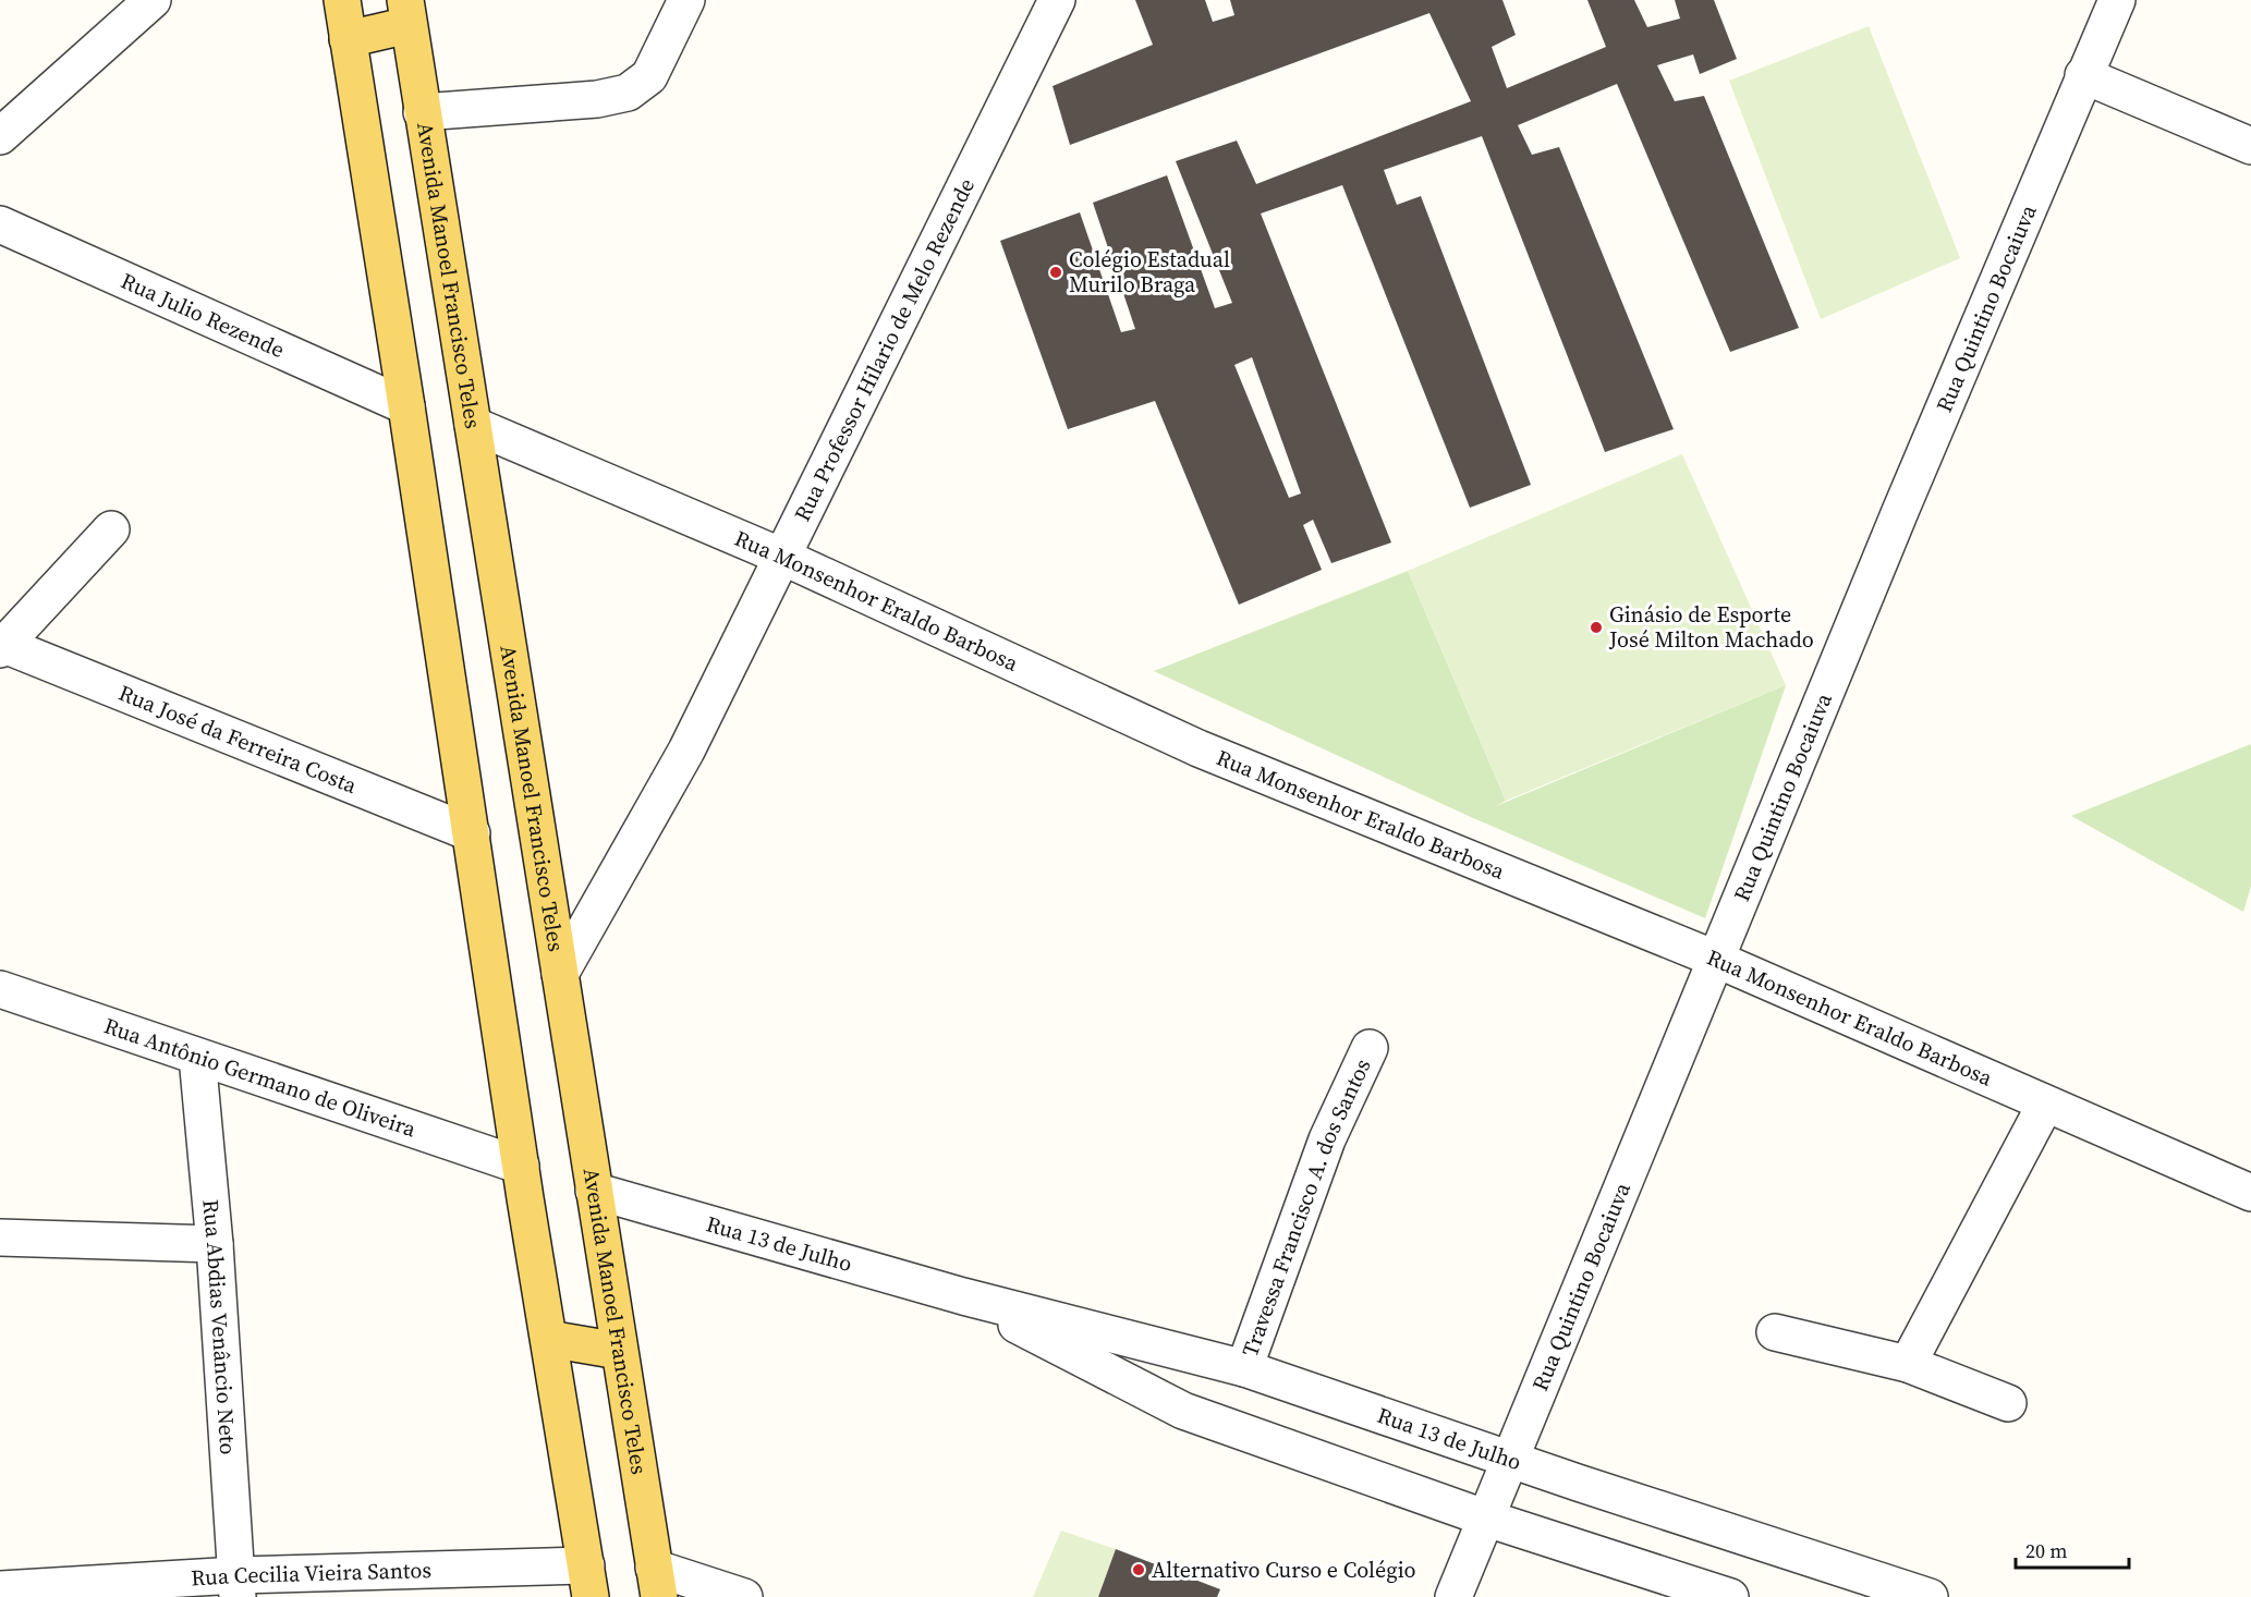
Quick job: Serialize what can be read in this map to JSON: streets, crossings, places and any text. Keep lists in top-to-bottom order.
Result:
{
  "streets": {
    "main road": ["Avenida Manoel Francisco Teles"],
    "street": [
      "Rua Quintino Bocaiuva",
      "Rua Julio Rezende",
      "Rua Professor Hilario de Melo Rezende",
      "Rua Monsenhor Eraldo Barbosa",
      "Rua José da Ferreira Costa",
      "Rua Antônio Germano de Oliveira",
      "Travessa Francisco A. dos Santos",
      "Rua 13 de Julho",
      "Rua Abdias Venâncio Neto",
      "Rua Cecilia Vieira Santos"
    ]
  },
  "crossings": [
    ["Avenida Manoel Francisco Teles", "Rua Professor Hilario de Melo Rezende"],
    ["Avenida Manoel Francisco Teles", "Rua Monsenhor Eraldo Barbosa"],
    ["Avenida Manoel Francisco Teles", "Rua 13 de Julho"],
    ["Rua Quintino Bocaiuva", "Rua Monsenhor Eraldo Barbosa"],
    ["Rua Quintino Bocaiuva", "Rua 13 de Julho"],
    ["Rua Professor Hilario de Melo Rezende", "Rua Monsenhor Eraldo Barbosa"],
    ["Rua Antônio Germano de Oliveira", "Rua Abdias Venâncio Neto"],
    ["Travessa Francisco A. dos Santos", "Rua 13 de Julho"],
    ["Rua Abdias Venâncio Neto", "Rua Cecilia Vieira Santos"]
  ],
  "places": ["Colégio Estadual Murilo Braga", "Ginásio de Esporte José Milton Machado", "Alternativo Curso e Colégio"],
  "scale_bar": "20 m"
}
